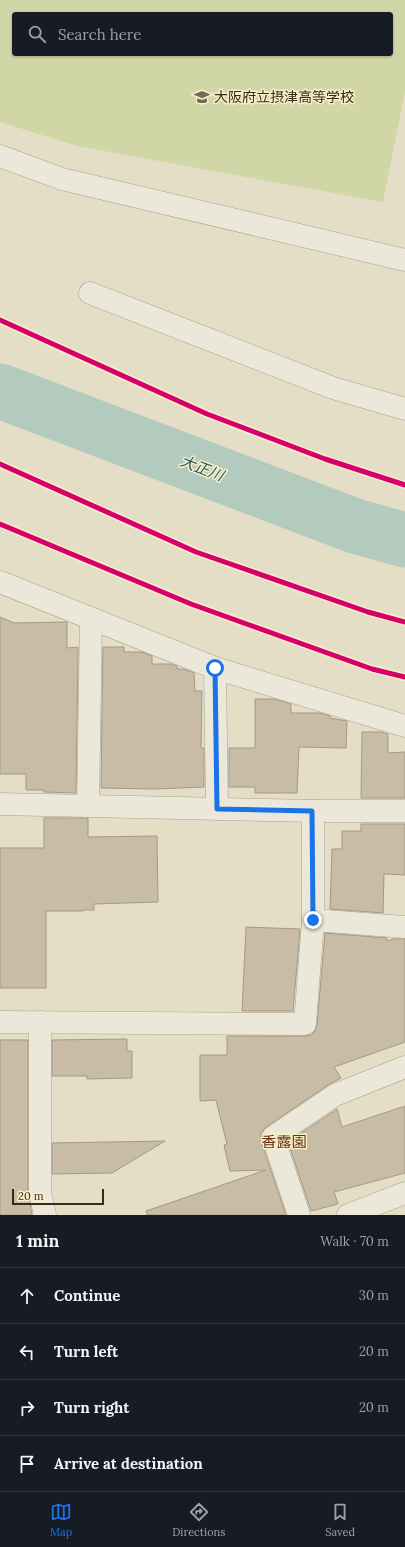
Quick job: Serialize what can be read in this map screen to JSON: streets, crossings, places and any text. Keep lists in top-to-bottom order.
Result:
{
  "districts": ["香露園"],
  "water": ["大正川"],
  "places": {
    "school or university": ["大阪府立摂津高等学校"]
  },
  "scale_bar": "20 m",
  "page": {
    "search": "Search here",
    "scale": "20 m",
    "heading": ["1 min", "Walk · 70 m"],
    "list": [
      ["Continue", "30 m"],
      ["Turn left", "20 m"],
      ["Turn right", "20 m"],
      "Arrive at destination"
    ],
    "nav": ["Map", "Directions", "Saved"]
  }
}
